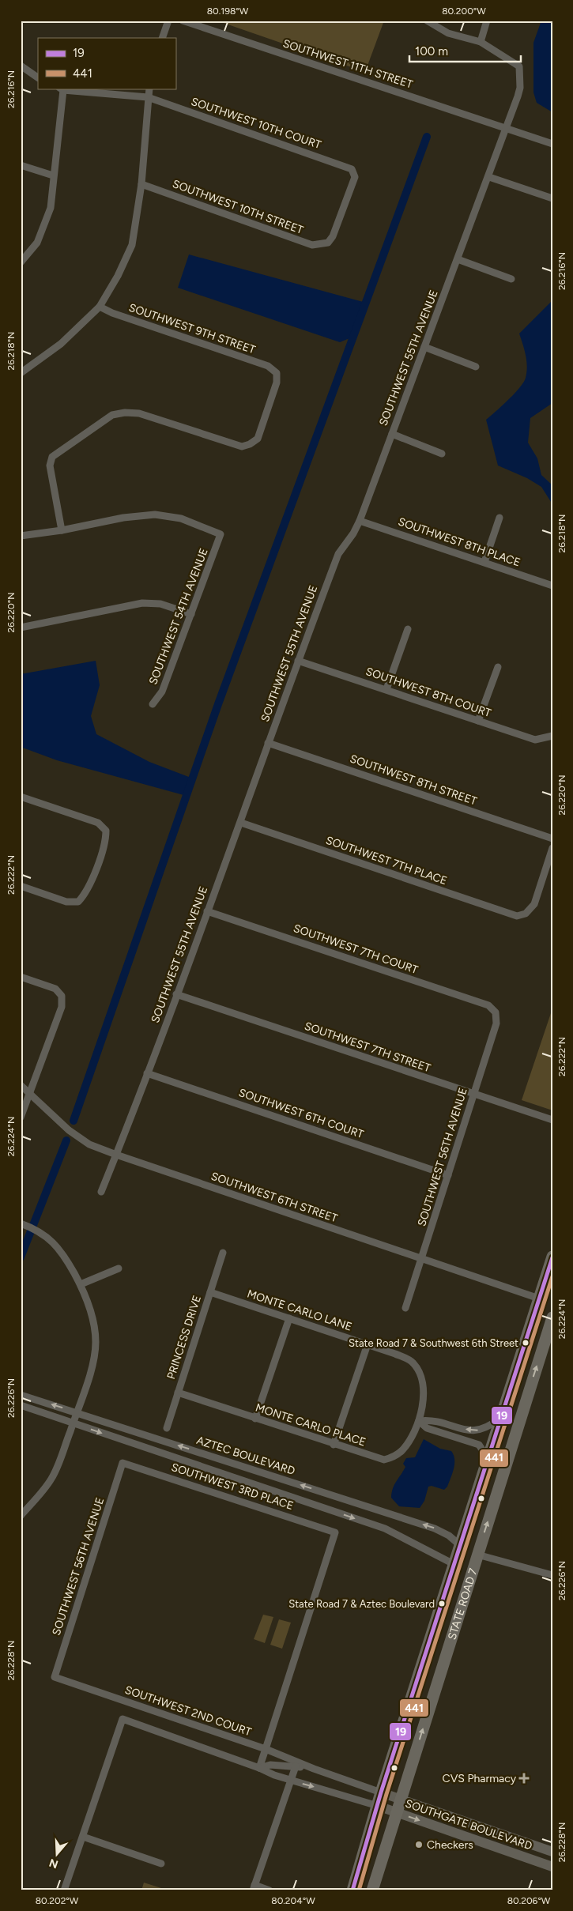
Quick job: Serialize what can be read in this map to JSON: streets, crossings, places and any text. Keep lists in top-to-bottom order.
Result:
{
  "streets": {
    "main road": ["STATE ROAD 7", "SOUTHGATE BOULEVARD"],
    "street": [
      "SOUTHWEST 11TH STREET",
      "SOUTHWEST 10TH COURT",
      "SOUTHWEST 10TH STREET",
      "SOUTHWEST 9TH STREET",
      "SOUTHWEST 55TH AVENUE",
      "SOUTHWEST 8TH PLACE",
      "SOUTHWEST 54TH AVENUE",
      "SOUTHWEST 8TH COURT",
      "SOUTHWEST 8TH STREET",
      "SOUTHWEST 7TH PLACE",
      "SOUTHWEST 7TH COURT",
      "SOUTHWEST 7TH STREET",
      "SOUTHWEST 6TH COURT",
      "SOUTHWEST 56TH AVENUE",
      "SOUTHWEST 6TH STREET",
      "MONTE CARLO LANE",
      "PRINCESS DRIVE",
      "MONTE CARLO PLACE",
      "AZTEC BOULEVARD",
      "SOUTHWEST 3RD PLACE",
      "SOUTHWEST 2ND COURT"
    ]
  },
  "crossings": [
    ["SOUTHWEST 11TH STREET", "SOUTHWEST 55TH AVENUE"],
    ["SOUTHWEST 10TH COURT", "SOUTHWEST 10TH STREET"],
    ["SOUTHWEST 9TH STREET", "SOUTHWEST 54TH AVENUE"],
    ["SOUTHWEST 55TH AVENUE", "SOUTHWEST 8TH PLACE"],
    ["SOUTHWEST 55TH AVENUE", "SOUTHWEST 8TH COURT"],
    ["SOUTHWEST 55TH AVENUE", "SOUTHWEST 8TH STREET"],
    ["SOUTHWEST 55TH AVENUE", "SOUTHWEST 7TH PLACE"],
    ["SOUTHWEST 55TH AVENUE", "SOUTHWEST 7TH COURT"],
    ["SOUTHWEST 55TH AVENUE", "SOUTHWEST 7TH STREET"],
    ["SOUTHWEST 55TH AVENUE", "SOUTHWEST 6TH COURT"],
    ["SOUTHWEST 55TH AVENUE", "SOUTHWEST 6TH STREET"],
    ["SOUTHWEST 7TH COURT", "SOUTHWEST 56TH AVENUE"],
    ["SOUTHWEST 7TH STREET", "SOUTHWEST 56TH AVENUE"],
    ["SOUTHWEST 6TH COURT", "SOUTHWEST 56TH AVENUE"],
    ["SOUTHWEST 56TH AVENUE", "SOUTHWEST 6TH STREET"],
    ["SOUTHWEST 56TH AVENUE", "SOUTHWEST 3RD PLACE"],
    ["SOUTHWEST 56TH AVENUE", "SOUTHWEST 2ND COURT"],
    ["SOUTHWEST 6TH STREET", "STATE ROAD 7"],
    ["MONTE CARLO LANE", "PRINCESS DRIVE"],
    ["MONTE CARLO LANE", "MONTE CARLO PLACE"],
    ["PRINCESS DRIVE", "MONTE CARLO PLACE"],
    ["AZTEC BOULEVARD", "STATE ROAD 7"],
    ["SOUTHWEST 3RD PLACE", "SOUTHWEST 2ND COURT"],
    ["STATE ROAD 7", "SOUTHWEST 2ND COURT"],
    ["STATE ROAD 7", "SOUTHGATE BOULEVARD"],
    ["SOUTHWEST 2ND COURT", "SOUTHGATE BOULEVARD"]
  ],
  "places": {
    "other": ["State Road 7 & Southwest 6th Street", "State Road 7 & Aztec Boulevard", "Checkers"],
    "health": ["CVS Pharmacy"]
  },
  "lines": ["transit line 19", "transit line 441"],
  "legend": ["19", "441"],
  "scale_bar": "100 m",
  "north": "bottom",
  "coordinates": [
    "80.198°W",
    "80.200°W",
    "26.216°N",
    "26.218°N",
    "26.220°N",
    "26.222°N",
    "26.224°N",
    "26.226°N",
    "26.228°N",
    "80.202°W",
    "80.204°W",
    "80.206°W"
  ]
}
